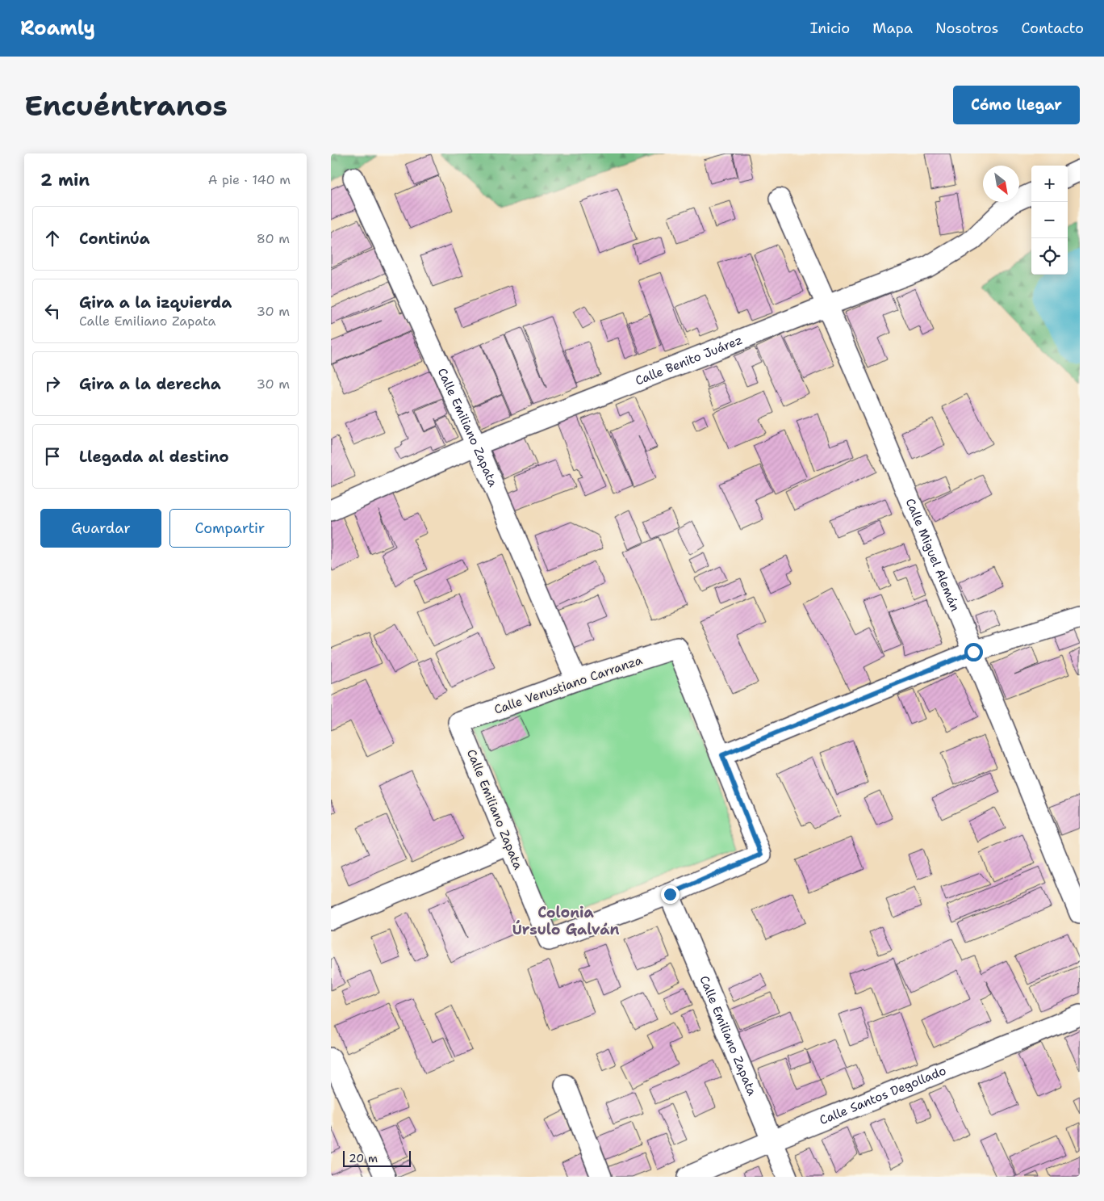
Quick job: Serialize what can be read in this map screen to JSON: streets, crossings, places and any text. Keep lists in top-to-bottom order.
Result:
{
  "streets": {
    "street": [
      "Calle Benito Juárez",
      "Calle Emiliano Zapata",
      "Calle Miguel Alemán",
      "Calle Venustiano Carranza",
      "Calle Santos Degollado"
    ]
  },
  "crossings": [
    ["Calle Benito Juárez", "Calle Emiliano Zapata"],
    ["Calle Benito Juárez", "Calle Miguel Alemán"],
    ["Calle Emiliano Zapata", "Calle Venustiano Carranza"],
    ["Calle Emiliano Zapata", "Calle Santos Degollado"]
  ],
  "districts": ["Colonia Úrsulo Galván"],
  "scale_bar": "20 m",
  "north": "bottom right",
  "page": {
    "header": "Roamly",
    "nav": [
      "Inicio",
      "Mapa",
      "Nosotros",
      "Contacto"
    ],
    "buttons": [
      "Cómo llegar",
      ["Guardar", "Compartir"]
    ],
    "title": "Encuéntranos",
    "heading": ["2 min", "A pie · 140 m"],
    "map_buttons": ["+", "−"],
    "list": [
      ["Continúa", "80 m"],
      ["Gira a la izquierda", "Calle Emiliano Zapata", "30 m"],
      ["Gira a la derecha", "30 m"],
      "Llegada al destino"
    ],
    "scale": "20 m"
  }
}
